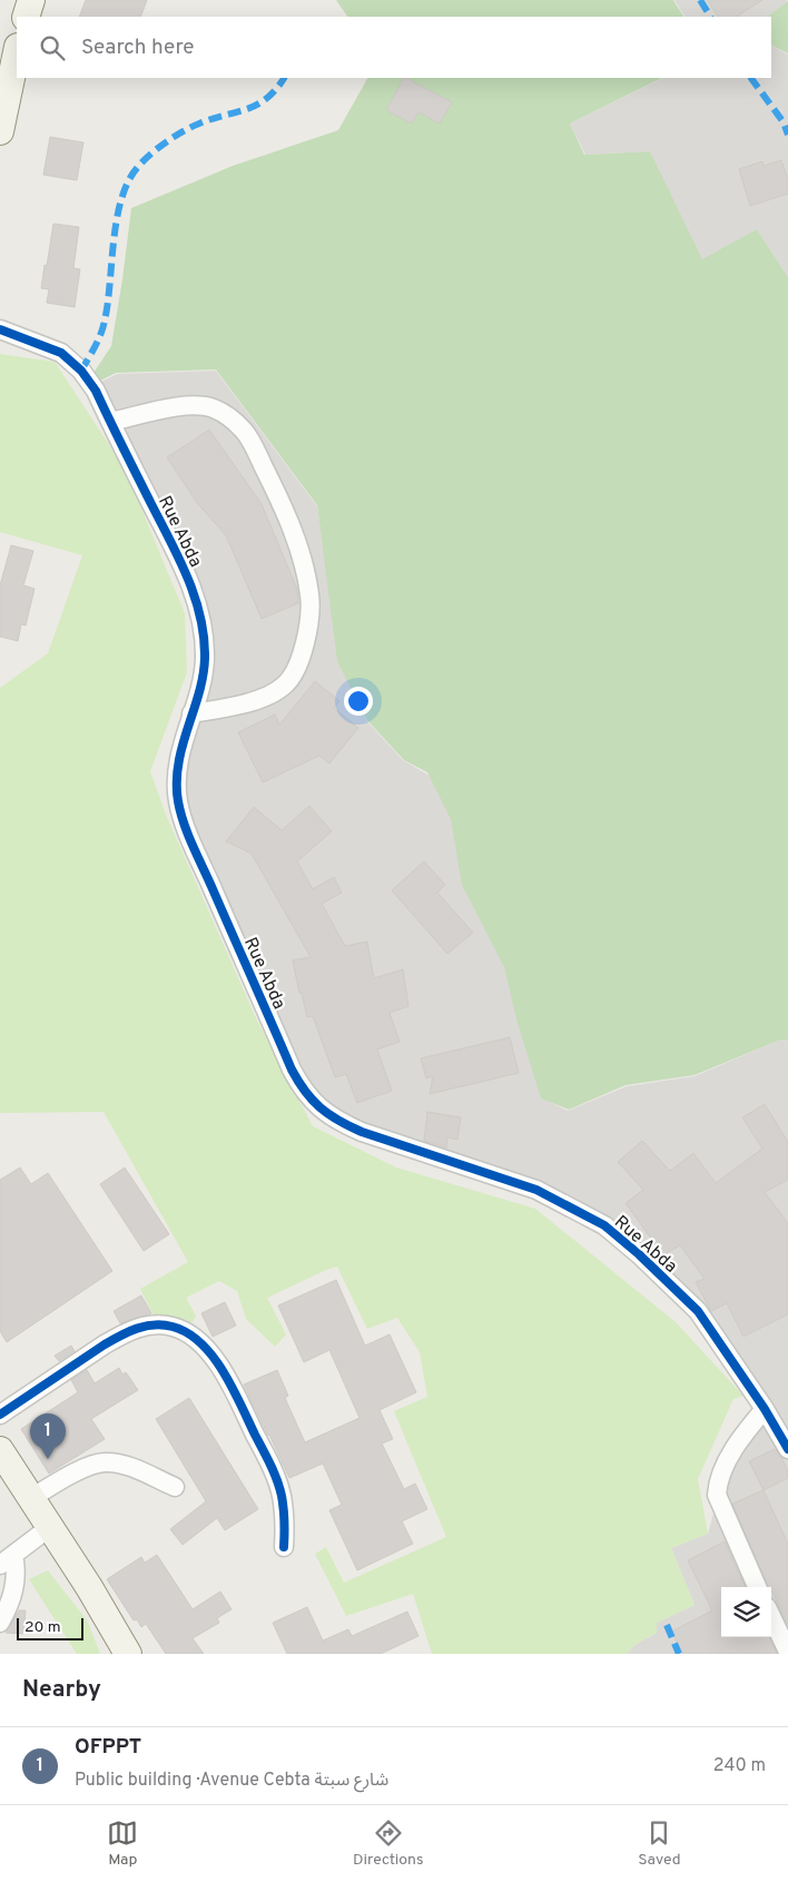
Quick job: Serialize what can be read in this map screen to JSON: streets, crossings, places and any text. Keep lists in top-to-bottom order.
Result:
{
  "streets": {
    "street": ["Rue Abda"]
  },
  "scale_bar": "20 m",
  "page": {
    "search": "Search here",
    "pins": "1",
    "scale": "20 m",
    "heading": "Nearby",
    "list": [
      {
        "mark": "1",
        "name": "OFPPT",
        "note": "Public building · Avenue Cebta شارع سبتة",
        "value": "240 m"
      }
    ],
    "nav": ["Map", "Directions", "Saved"]
  }
}
